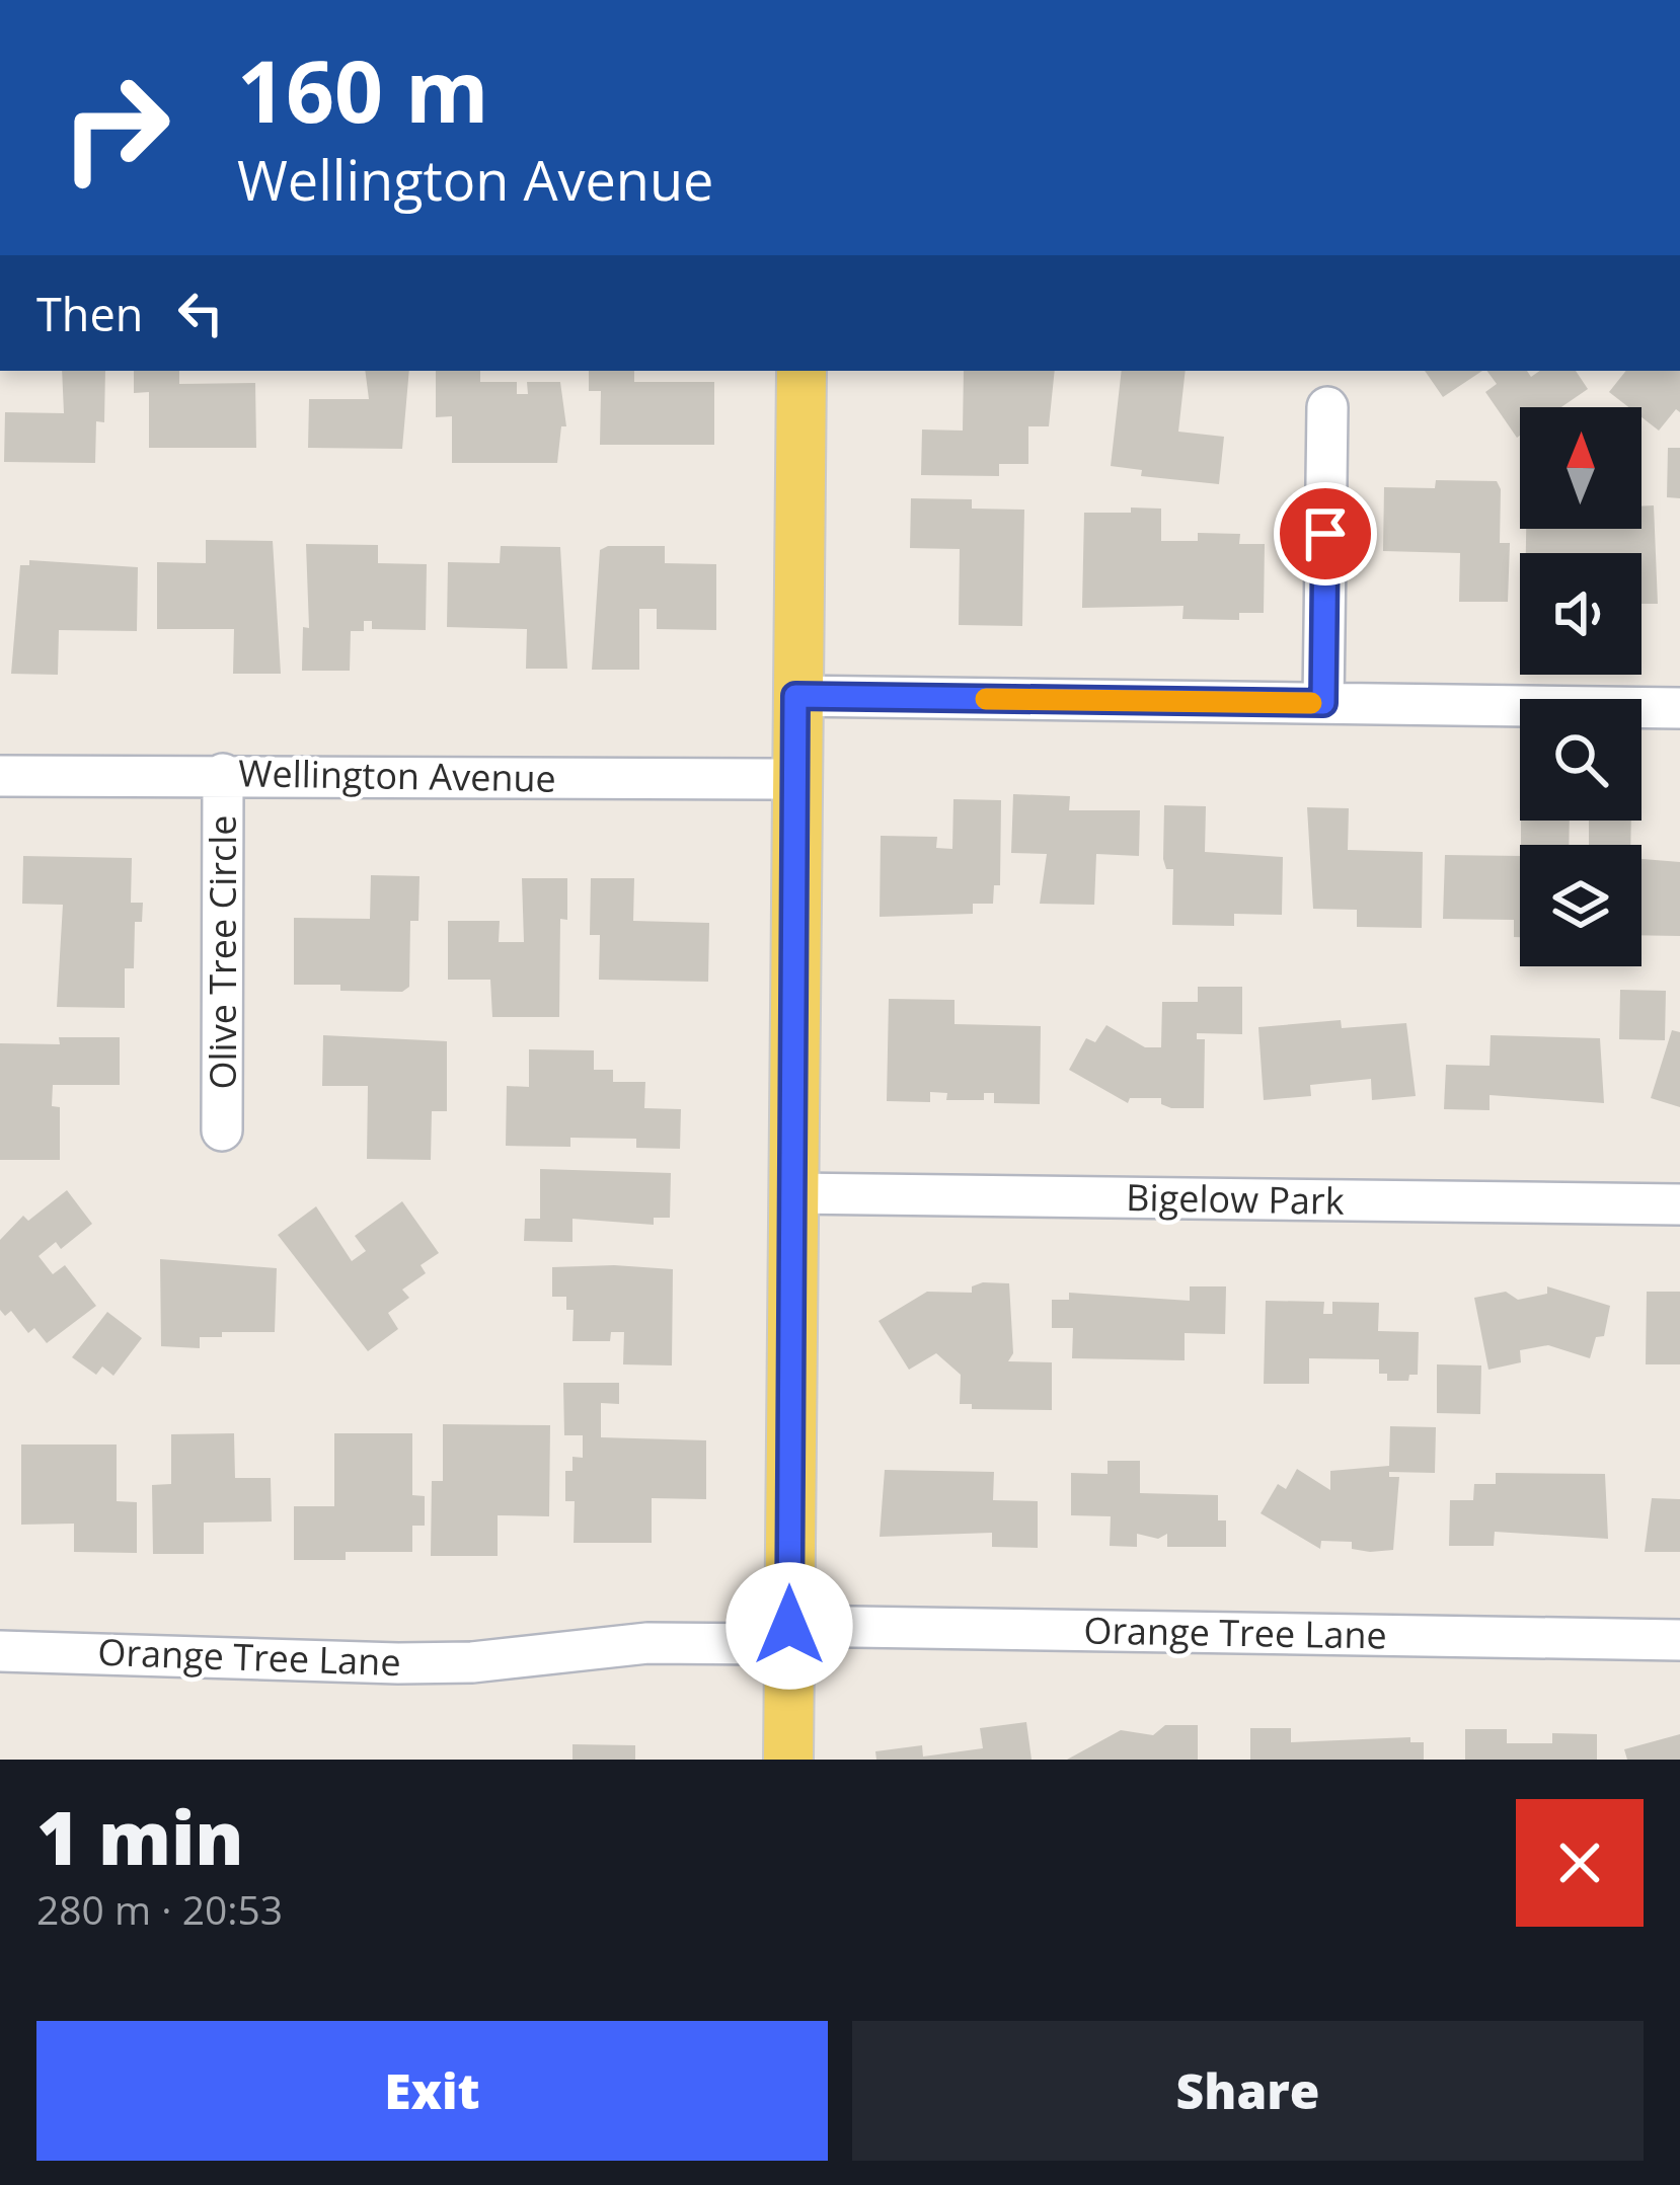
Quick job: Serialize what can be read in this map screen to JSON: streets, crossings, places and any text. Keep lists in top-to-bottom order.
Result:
{
  "streets": {
    "street": [
      "Wellington Avenue",
      "Olive Tree Circle",
      "Bigelow Park",
      "Orange Tree Lane"
    ]
  },
  "crossings": [
    ["Wellington Avenue", "Olive Tree Circle"]
  ],
  "north": "top",
  "page": {
    "turn": ["160 m", "Wellington Avenue"],
    "then": "Then",
    "heading": ["1 min", "280 m · 20:53"],
    "buttons": ["Exit", "Share"]
  }
}
